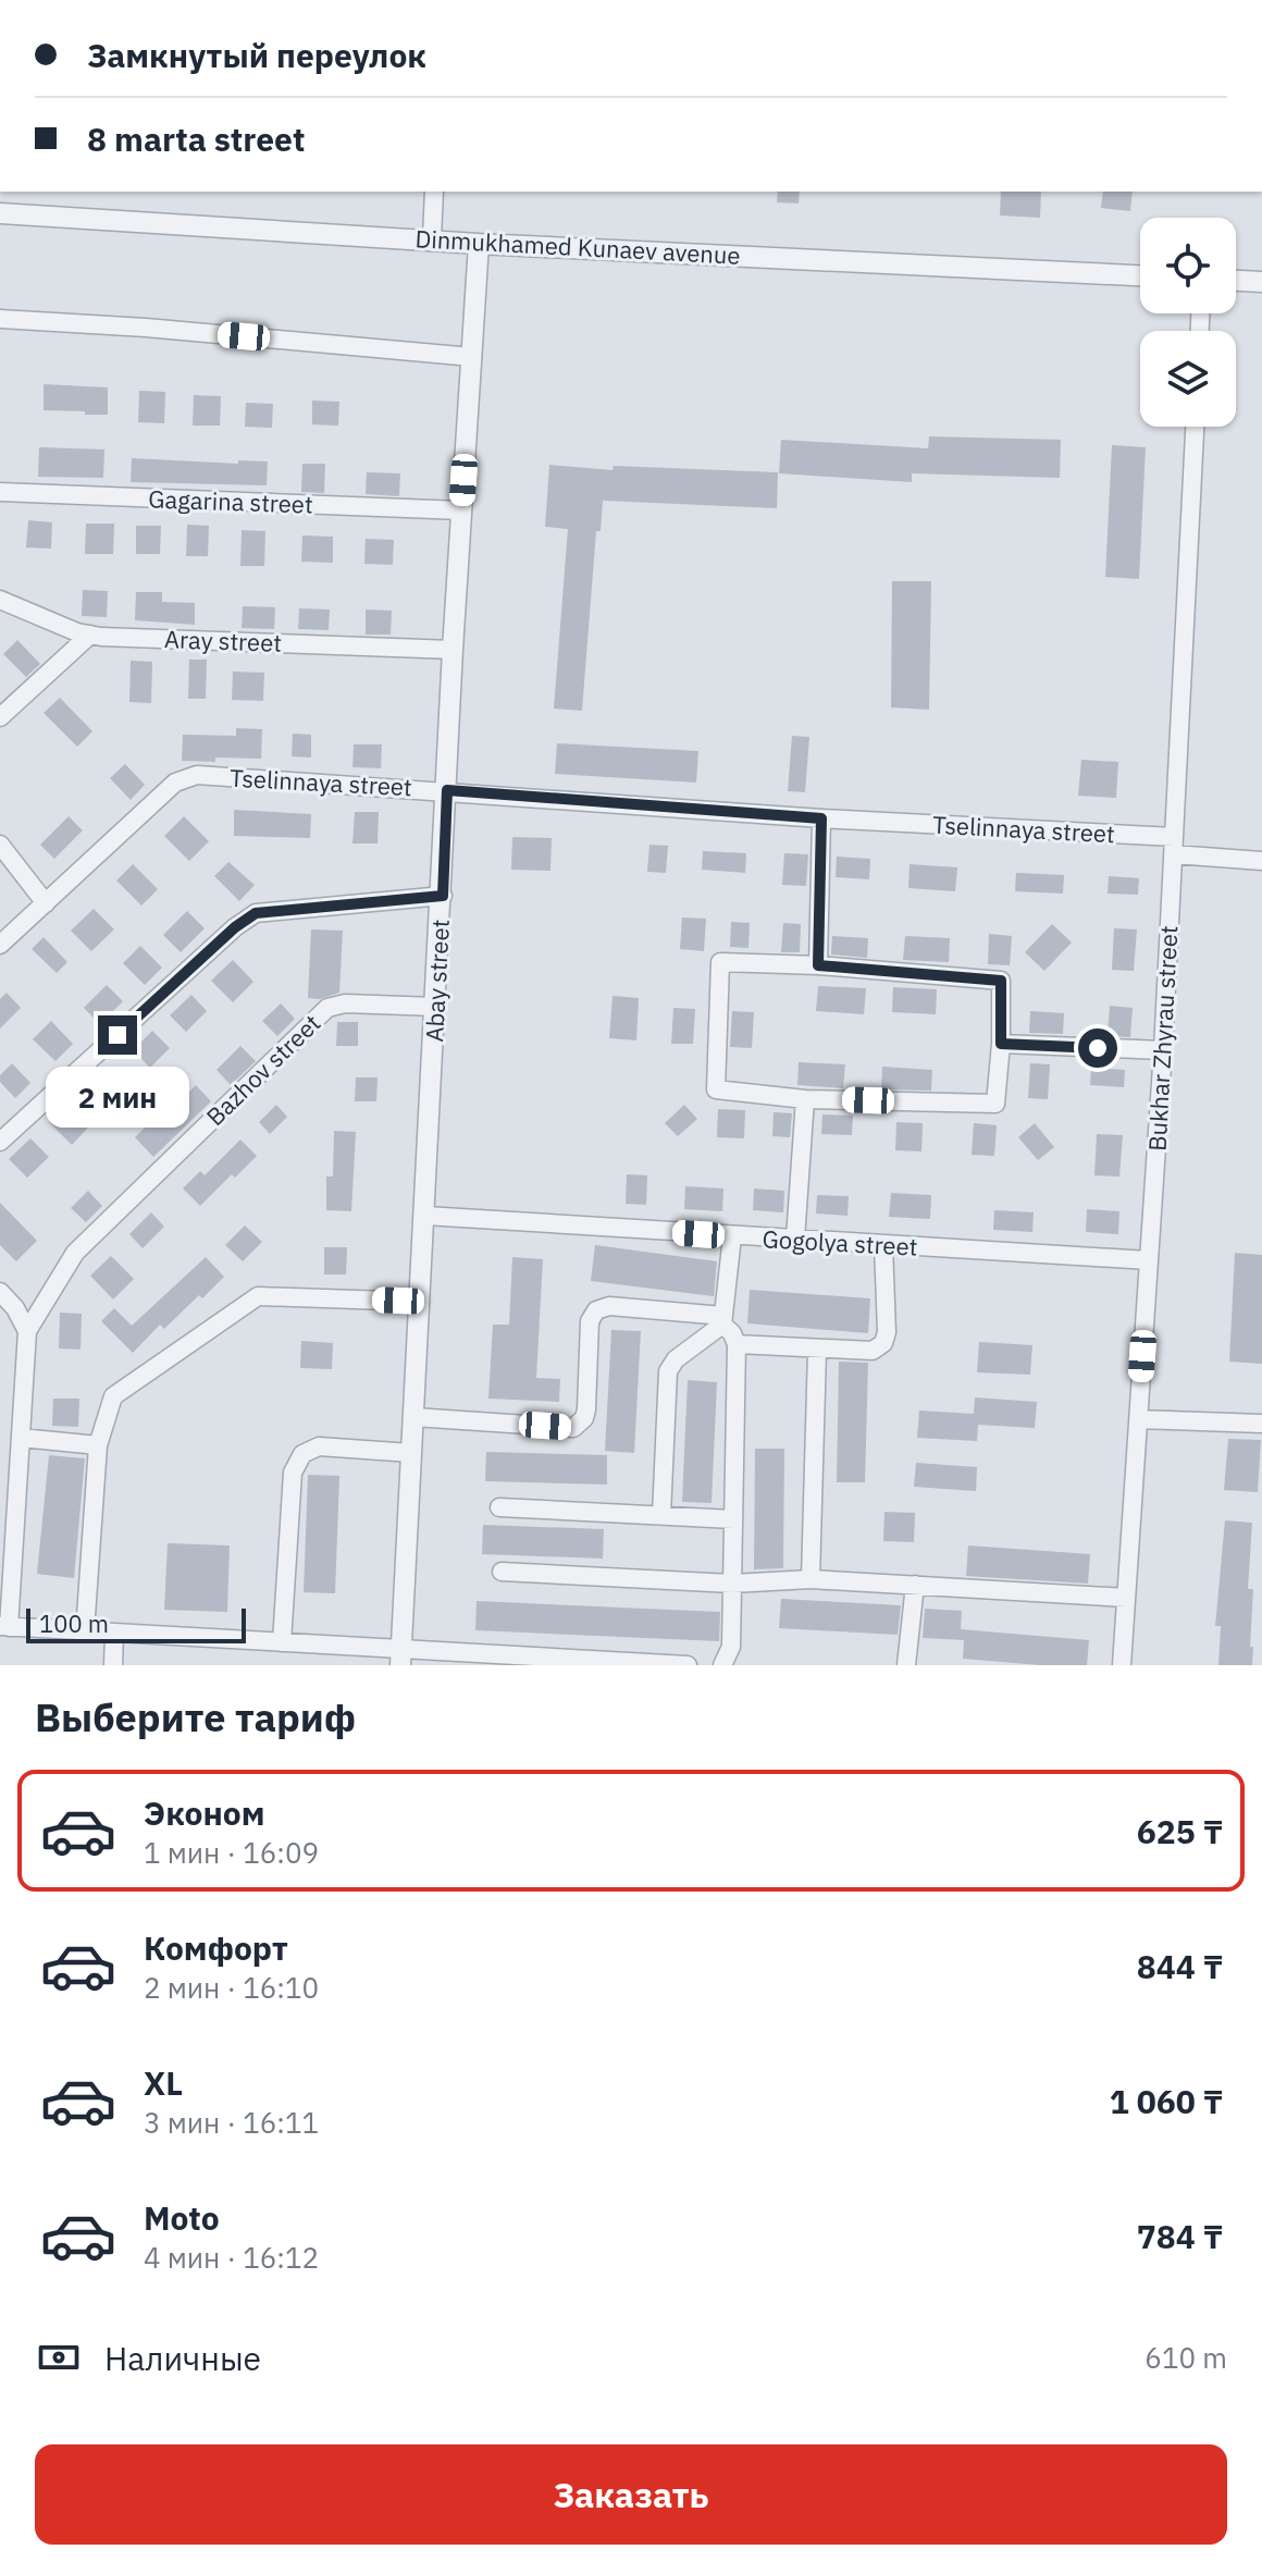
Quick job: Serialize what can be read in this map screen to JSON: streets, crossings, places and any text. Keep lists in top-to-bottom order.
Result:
{
  "streets": {
    "street": [
      "Dinmukhamed Kunaev avenue",
      "Gagarina street",
      "Aray street",
      "Tselinnaya street",
      "Abay street",
      "Bukhar Zhyrau street",
      "Bazhov street",
      "Gogolya street"
    ]
  },
  "crossings": [
    ["Dinmukhamed Kunaev avenue", "Abay street"],
    ["Gagarina street", "Abay street"],
    ["Aray street", "Abay street"],
    ["Tselinnaya street", "Abay street"],
    ["Tselinnaya street", "Bukhar Zhyrau street"],
    ["Abay street", "Bazhov street"],
    ["Abay street", "Gogolya street"],
    ["Bukhar Zhyrau street", "Gogolya street"]
  ],
  "scale_bar": "100 m",
  "page": {
    "banner": ["Замкнутый переулок", "8 marta street"],
    "bubble": "2 мин",
    "scale": "100 m",
    "heading": "Выберите тариф",
    "list": [
      {
        "name": "Эконом",
        "note": "1 мин · 16:09",
        "value": "625 ₸"
      },
      {
        "name": "Комфорт",
        "note": "2 мин · 16:10",
        "value": "844 ₸"
      },
      {
        "name": "XL",
        "note": "3 мин · 16:11",
        "value": "1 060 ₸"
      },
      {
        "name": "Moto",
        "note": "4 мин · 16:12",
        "value": "784 ₸"
      }
    ],
    "pay": ["Наличные", "610 m"],
    "buttons": "Заказать"
  }
}
